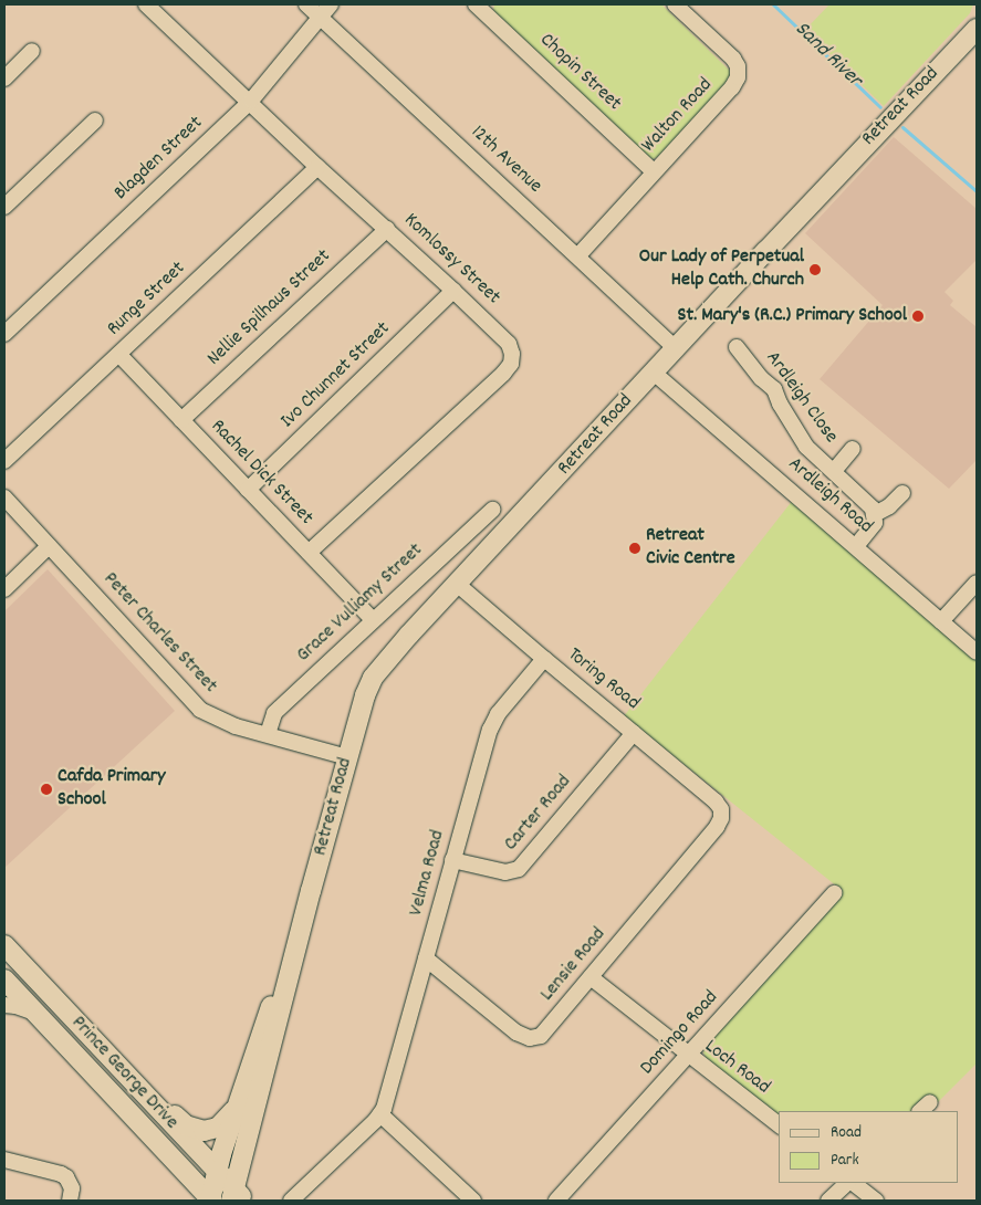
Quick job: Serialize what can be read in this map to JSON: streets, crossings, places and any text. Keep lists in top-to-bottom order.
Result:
{
  "streets": {
    "main road": ["Retreat Road", "Prince George Drive"],
    "street": [
      "Chopin Street",
      "Walton Road",
      "Blagden Street",
      "12th Avenue",
      "Komlossy Street",
      "Runge Street",
      "Nellie Spilhaus Street",
      "Ivo Chunnet Street",
      "Ardleigh Close",
      "Rachel Dick Street",
      "Ardleigh Road",
      "Grace Vulliamy Street",
      "Peter Charles Street",
      "Toring Road",
      "Carter Road",
      "Velma Road",
      "Lensie Road",
      "Domingo Road",
      "Loch Road"
    ]
  },
  "crossings": [
    ["Chopin Street", "Walton Road"],
    ["Retreat Road", "12th Avenue"],
    ["Retreat Road", "Ardleigh Road"],
    ["Retreat Road", "Peter Charles Street"],
    ["Retreat Road", "Toring Road"],
    ["Retreat Road", "Prince George Drive"],
    ["Walton Road", "12th Avenue"],
    ["Blagden Street", "12th Avenue"],
    ["Blagden Street", "Komlossy Street"],
    ["Komlossy Street", "Runge Street"],
    ["Komlossy Street", "Nellie Spilhaus Street"],
    ["Komlossy Street", "Ivo Chunnet Street"],
    ["Komlossy Street", "Rachel Dick Street"],
    ["Runge Street", "Rachel Dick Street"],
    ["Nellie Spilhaus Street", "Rachel Dick Street"],
    ["Ivo Chunnet Street", "Rachel Dick Street"],
    ["Rachel Dick Street", "Grace Vulliamy Street"],
    ["Grace Vulliamy Street", "Peter Charles Street"],
    ["Toring Road", "Carter Road"],
    ["Toring Road", "Velma Road"],
    ["Toring Road", "Lensie Road"],
    ["Carter Road", "Velma Road"],
    ["Velma Road", "Lensie Road"],
    ["Lensie Road", "Loch Road"],
    ["Domingo Road", "Loch Road"]
  ],
  "water": ["Sand River"],
  "places": [
    "Our Lady of Perpetual Help Cath. Church",
    "St. Mary's (R.C.) Primary School",
    "Retreat Civic Centre",
    "Cafda Primary School"
  ],
  "legend": ["Road", "Park"]
}
